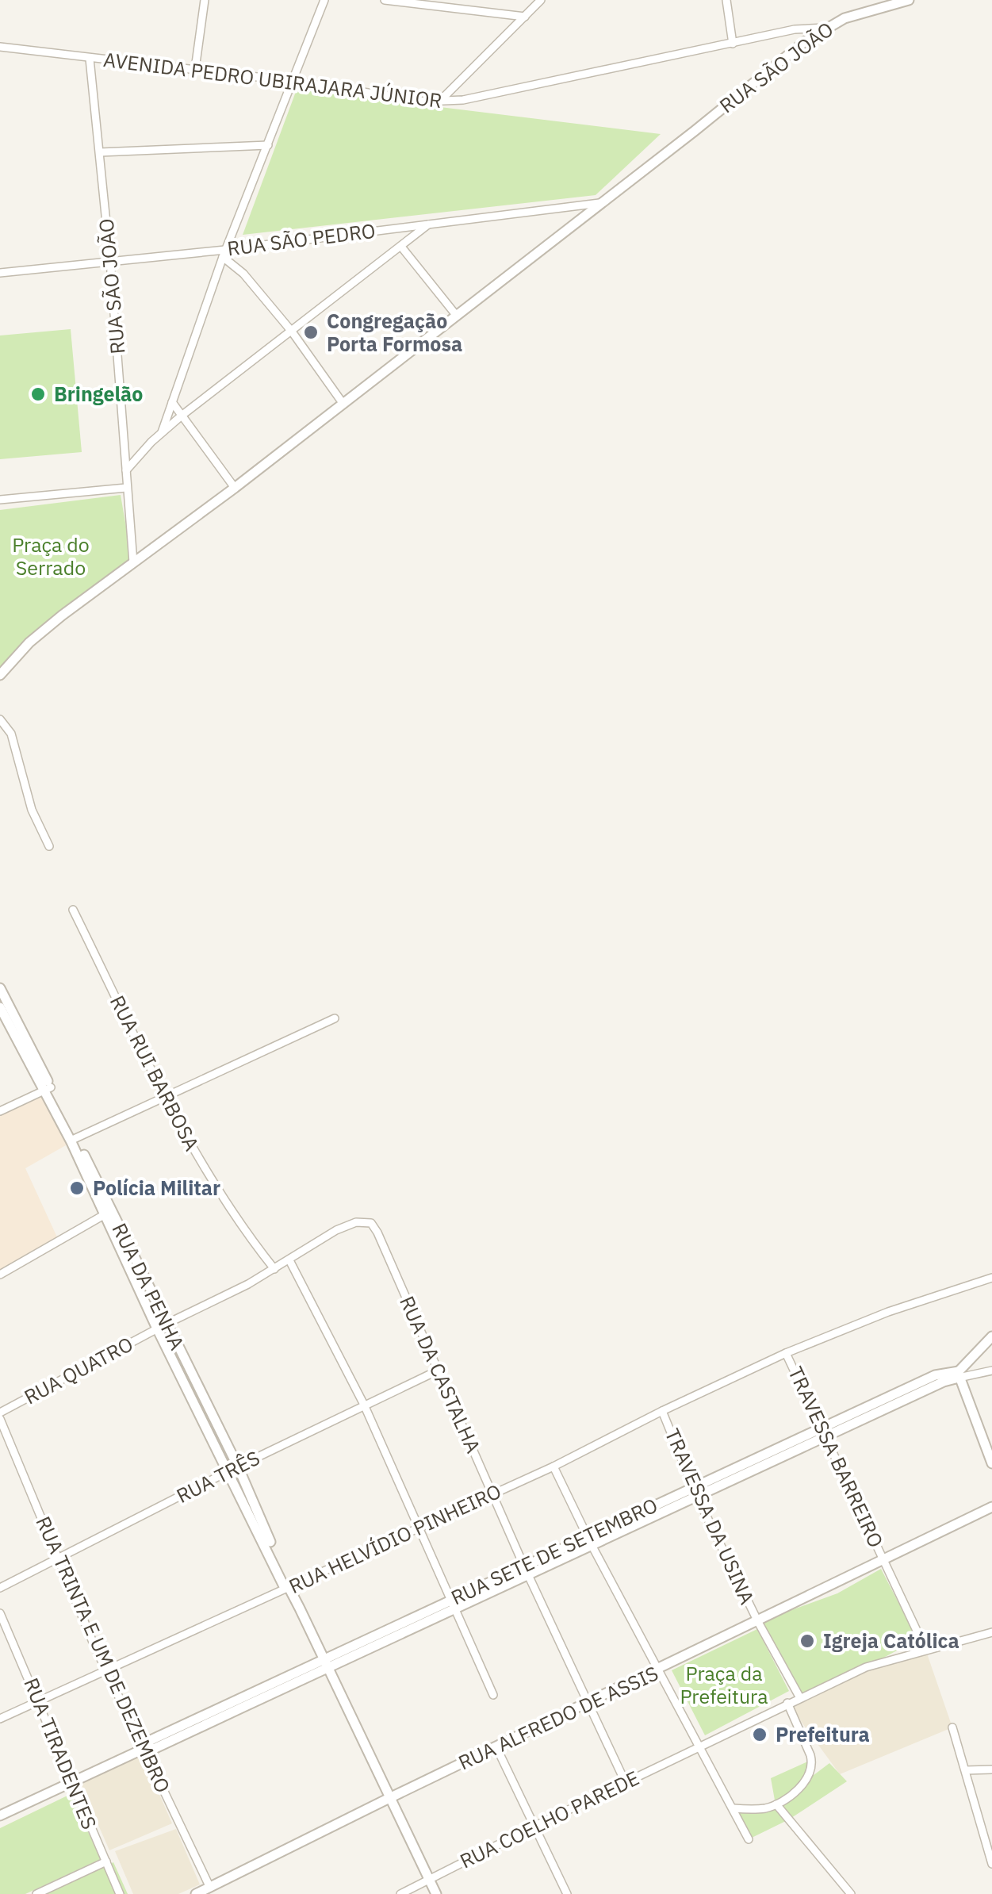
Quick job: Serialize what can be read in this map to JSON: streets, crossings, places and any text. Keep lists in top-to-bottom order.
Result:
{
  "streets": {
    "street": [
      "RUA SÃO JOÃO",
      "AVENIDA PEDRO UBIRAJARA JÚNIOR",
      "RUA SÃO PEDRO",
      "RUA RUI BARBOSA",
      "RUA DA PENHA",
      "RUA QUATRO",
      "RUA DA CASTALHA",
      "TRAVESSA BARREIRO",
      "RUA TRÊS",
      "TRAVESSA DA USINA",
      "RUA HELVÍDIO PINHEIRO",
      "RUA SETE DE SETEMBRO",
      "RUA TRINTA E UM DE DEZEMBRO",
      "RUA ALFREDO DE ASSIS",
      "RUA TIRADENTES",
      "RUA COELHO PAREDE"
    ]
  },
  "crossings": [
    ["RUA SÃO JOÃO", "AVENIDA PEDRO UBIRAJARA JÚNIOR"],
    ["RUA SÃO JOÃO", "RUA SÃO PEDRO"],
    ["RUA RUI BARBOSA", "RUA QUATRO"],
    ["RUA DA PENHA", "RUA QUATRO"],
    ["RUA DA PENHA", "RUA TRÊS"],
    ["RUA DA PENHA", "RUA HELVÍDIO PINHEIRO"],
    ["RUA DA PENHA", "RUA SETE DE SETEMBRO"],
    ["RUA DA PENHA", "RUA ALFREDO DE ASSIS"],
    ["RUA DA PENHA", "RUA COELHO PAREDE"],
    ["RUA QUATRO", "RUA DA CASTALHA"],
    ["RUA DA CASTALHA", "RUA TRÊS"],
    ["RUA DA CASTALHA", "RUA HELVÍDIO PINHEIRO"],
    ["RUA DA CASTALHA", "RUA SETE DE SETEMBRO"],
    ["RUA DA CASTALHA", "RUA ALFREDO DE ASSIS"],
    ["RUA DA CASTALHA", "RUA COELHO PAREDE"],
    ["TRAVESSA BARREIRO", "RUA HELVÍDIO PINHEIRO"],
    ["TRAVESSA BARREIRO", "RUA SETE DE SETEMBRO"],
    ["TRAVESSA BARREIRO", "RUA ALFREDO DE ASSIS"],
    ["TRAVESSA BARREIRO", "RUA COELHO PAREDE"],
    ["RUA TRÊS", "RUA TRINTA E UM DE DEZEMBRO"],
    ["TRAVESSA DA USINA", "RUA HELVÍDIO PINHEIRO"],
    ["TRAVESSA DA USINA", "RUA SETE DE SETEMBRO"],
    ["TRAVESSA DA USINA", "RUA ALFREDO DE ASSIS"],
    ["TRAVESSA DA USINA", "RUA COELHO PAREDE"],
    ["RUA HELVÍDIO PINHEIRO", "RUA TRINTA E UM DE DEZEMBRO"],
    ["RUA HELVÍDIO PINHEIRO", "RUA TIRADENTES"],
    ["RUA SETE DE SETEMBRO", "RUA TRINTA E UM DE DEZEMBRO"],
    ["RUA SETE DE SETEMBRO", "RUA TIRADENTES"],
    ["RUA TRINTA E UM DE DEZEMBRO", "RUA ALFREDO DE ASSIS"]
  ],
  "parks": ["Praça do Serrado", "Praça da Prefeitura"],
  "places": [
    "Congregação Porta Formosa",
    "Bringelão",
    "Polícia Militar",
    "Igreja Católica",
    "Prefeitura"
  ]
}
